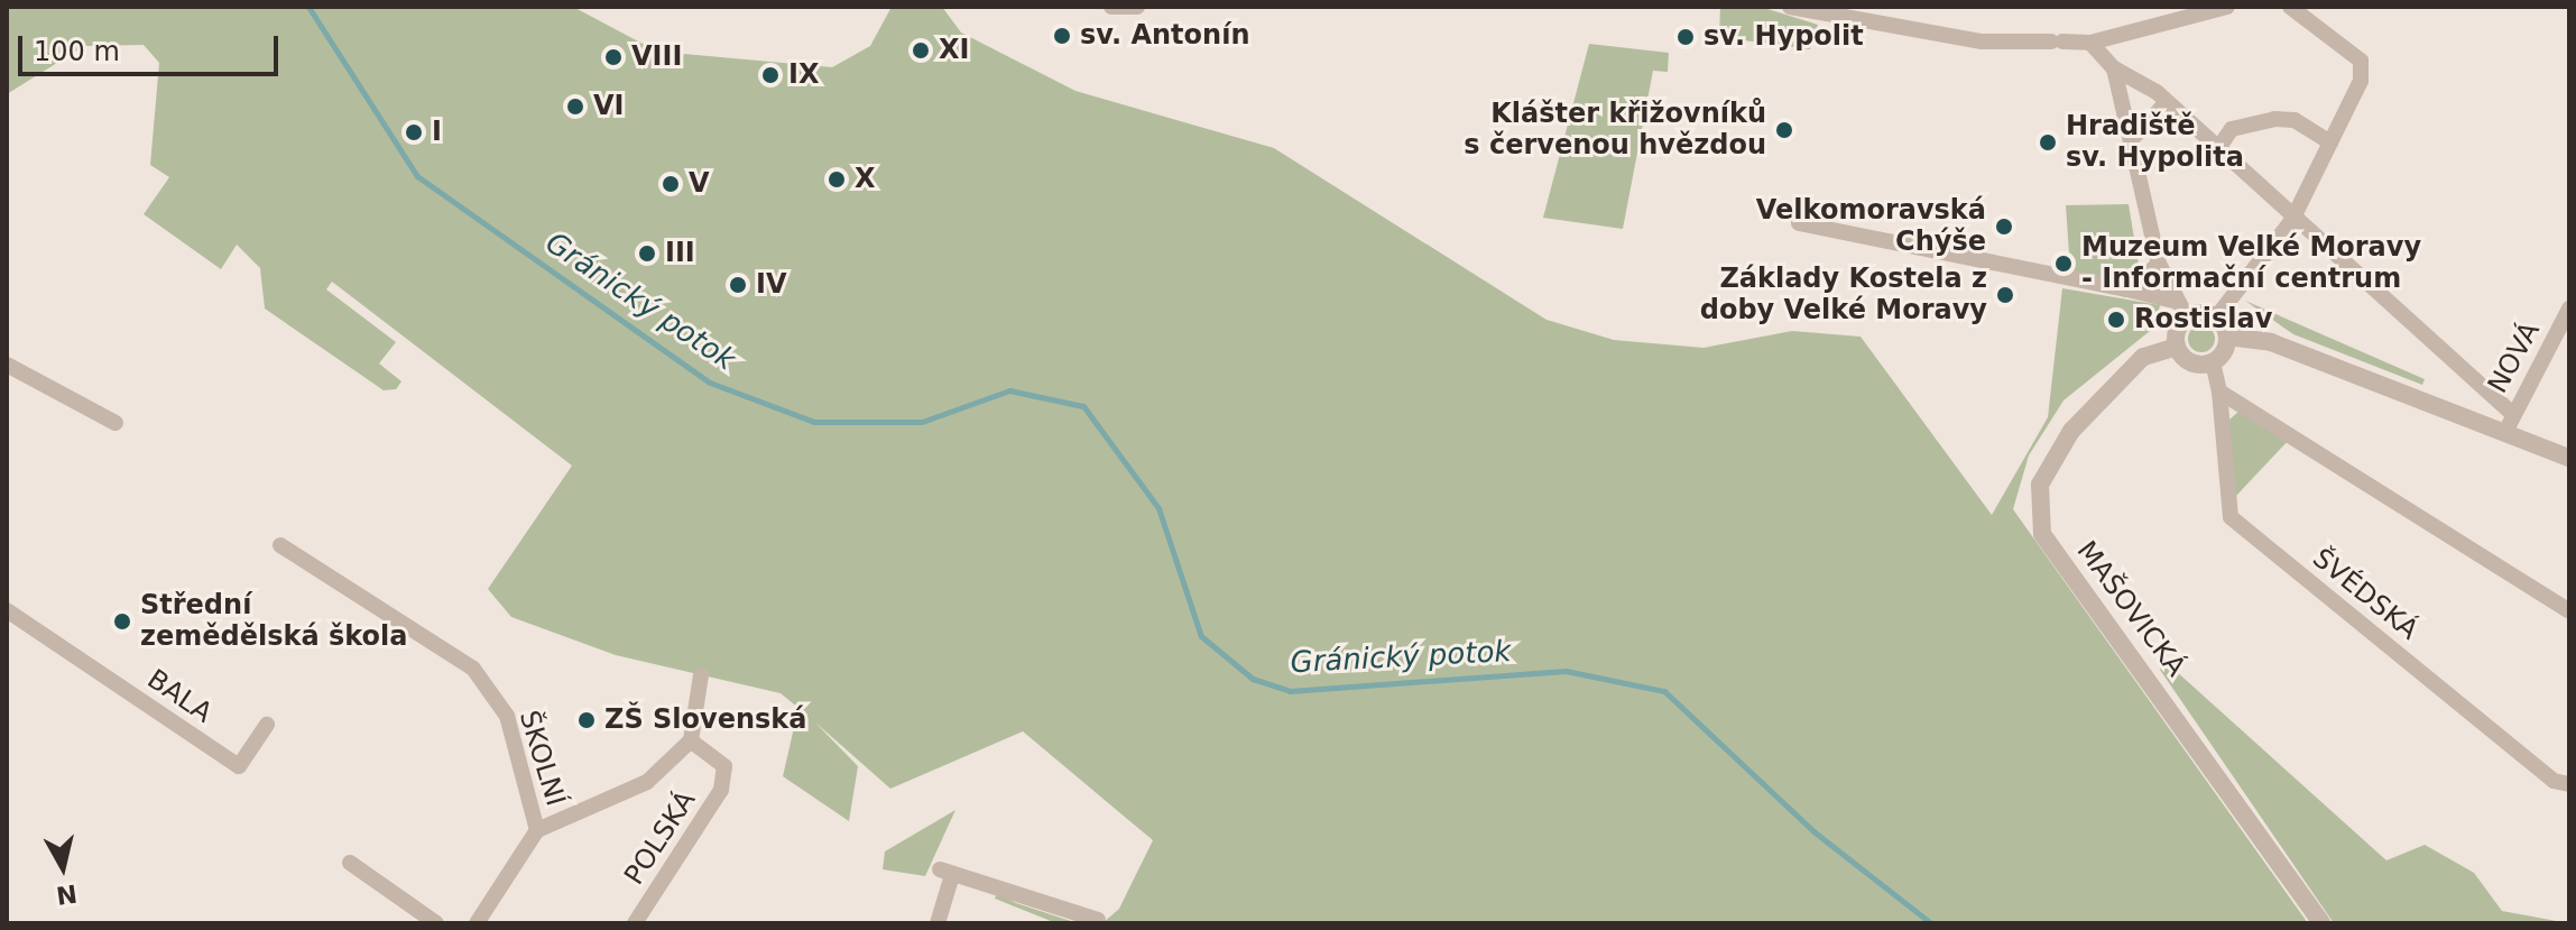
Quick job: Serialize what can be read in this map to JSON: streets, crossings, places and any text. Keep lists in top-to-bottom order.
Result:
{
  "streets": {
    "street": [
      "NOVÁ",
      "ŠVÉDSKÁ",
      "MAŠOVICKÁ",
      "BALA",
      "ŠKOLNÍ",
      "POLSKÁ"
    ]
  },
  "crossings": [
    ["ŠVÉDSKÁ", "MAŠOVICKÁ"]
  ],
  "water": ["Gránický potok"],
  "places": [
    "sv. Antonín",
    "sv. Hypolit",
    "XI",
    "VIII",
    "IX",
    "VI",
    "Klášter křižovníků s červenou hvězdou",
    "I",
    "Hradiště sv. Hypolita",
    "X",
    "V",
    "Velkomoravská Chýše",
    "III",
    "Muzeum Velké Moravy - Informační centrum",
    "IV",
    "Základy Kostela z doby Velké Moravy",
    "Rostislav",
    "Střední zemědělská škola",
    "ZŠ Slovenská"
  ],
  "scale_bar": "100 m",
  "north": "bottom"
}
